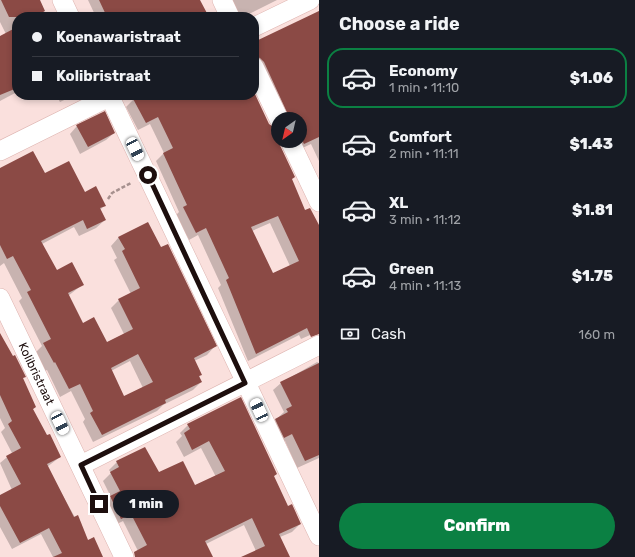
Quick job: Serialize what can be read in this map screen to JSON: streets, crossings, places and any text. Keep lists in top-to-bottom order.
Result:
{
  "streets": {
    "street": ["Kolibristraat"]
  },
  "north": "bottom left",
  "page": {
    "heading": "Choose a ride",
    "banner": ["Koenawaristraat", "Kolibristraat"],
    "list": [
      {
        "name": "Economy",
        "note": "1 min · 11:10",
        "value": "$1.06"
      },
      {
        "name": "Comfort",
        "note": "2 min · 11:11",
        "value": "$1.43"
      },
      {
        "name": "XL",
        "note": "3 min · 11:12",
        "value": "$1.81"
      },
      {
        "name": "Green",
        "note": "4 min · 11:13",
        "value": "$1.75"
      }
    ],
    "pay": ["Cash", "160 m"],
    "bubble": "1 min",
    "buttons": "Confirm"
  }
}
